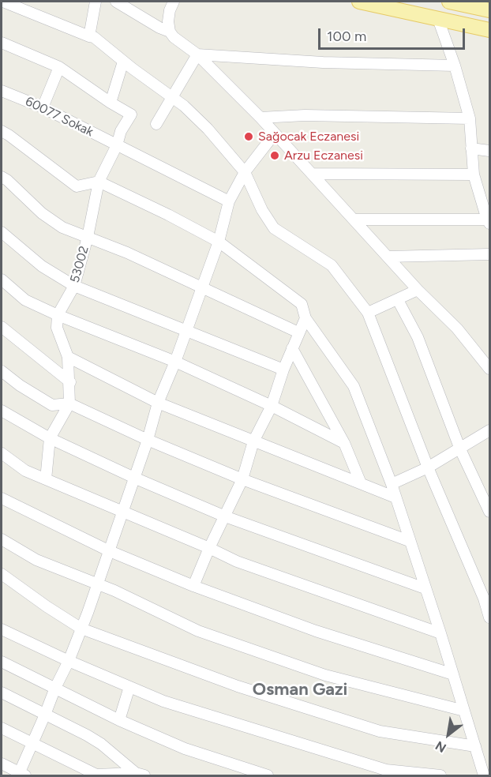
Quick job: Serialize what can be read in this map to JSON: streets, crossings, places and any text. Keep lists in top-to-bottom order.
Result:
{
  "streets": {
    "street": ["60077 Sokak", "53002"]
  },
  "crossings": [
    ["60077 Sokak", "53002"]
  ],
  "districts": ["Osman Gazi"],
  "places": ["Sağocak Eczanesi", "Arzu Eczanesi"],
  "scale_bar": "100 m",
  "north": "bottom left"
}
